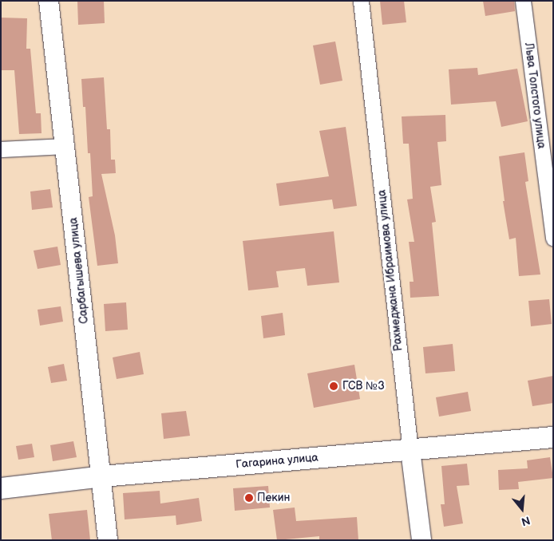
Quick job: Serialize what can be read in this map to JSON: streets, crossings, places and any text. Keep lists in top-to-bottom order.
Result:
{
  "streets": {
    "main road": ["Гагарина улица"],
    "street": ["Льва Толстого улица", "Сарбагышева улица", "Рахмеджана Ибраимова улица"]
  },
  "crossings": [
    ["Сарбагышева улица", "Гагарина улица"],
    ["Рахмеджана Ибраимова улица", "Гагарина улица"]
  ],
  "places": ["ГСВ №3", "Пекин"],
  "north": "bottom"
}
